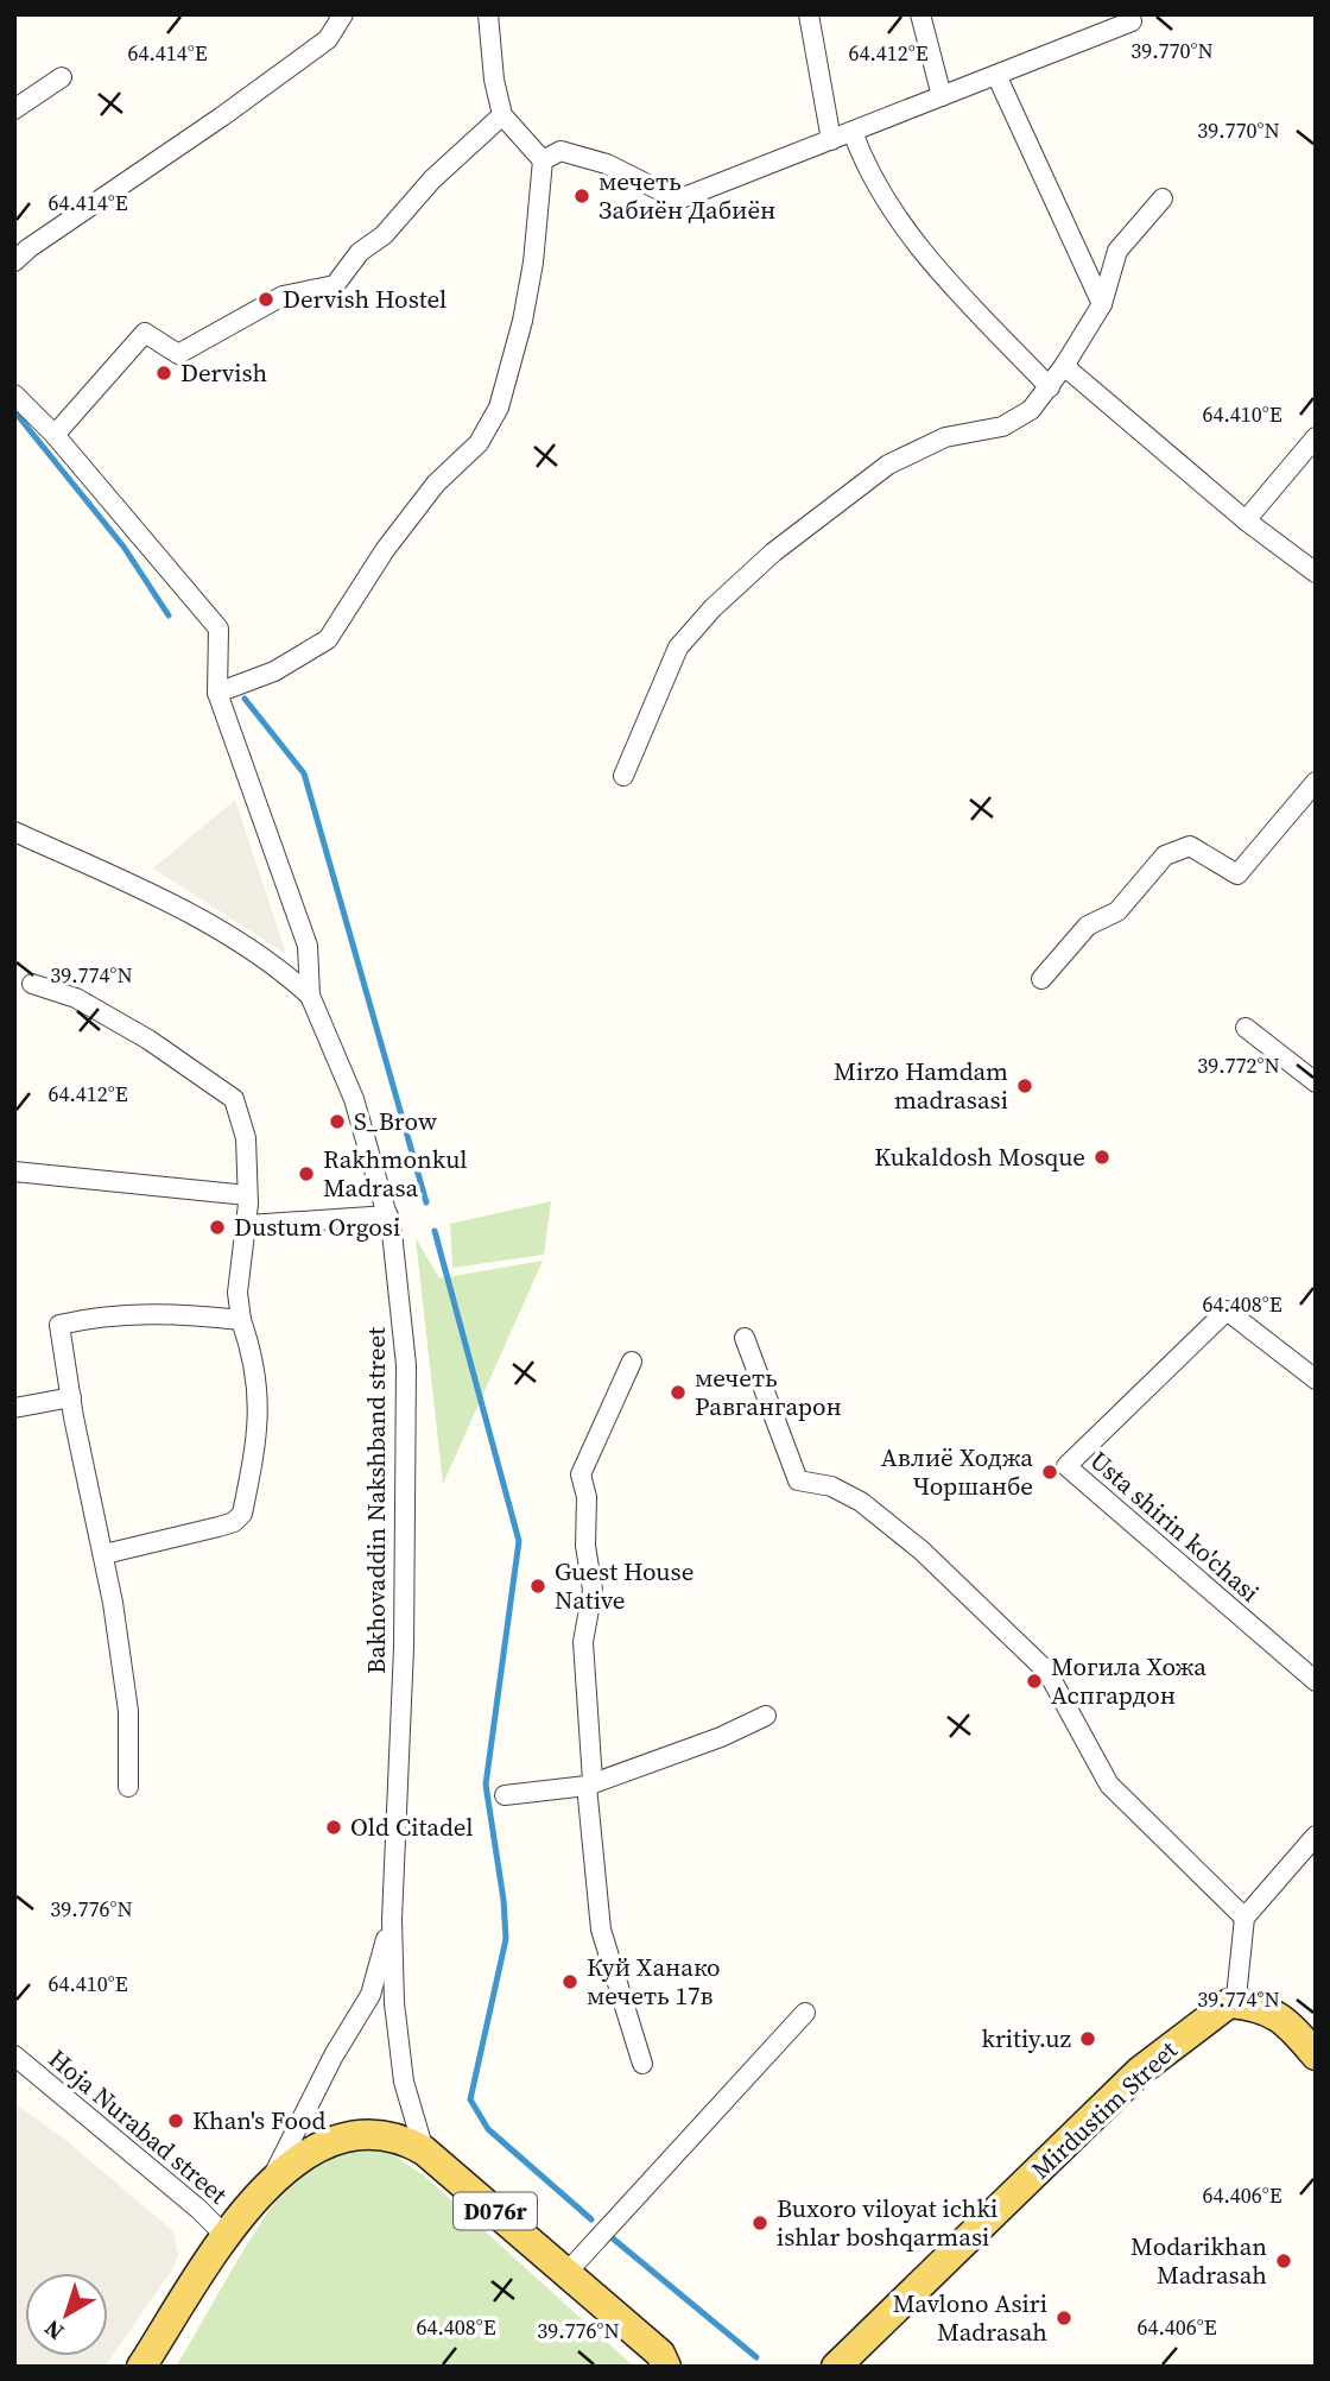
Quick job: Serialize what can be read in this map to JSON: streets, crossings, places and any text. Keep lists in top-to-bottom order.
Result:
{
  "streets": {
    "main road": ["Mirdustim Street", "D076r"],
    "street": ["Bakhovaddin Nakshband street", "Usta shirin ko'chasi", "Hoja Nurabad street"]
  },
  "crossings": [
    ["Bakhovaddin Nakshband street", "D076r"]
  ],
  "places": [
    "мечеть Забиён Дабиён",
    "Dervish Hostel",
    "Dervish",
    "Mirzo Hamdam madrasasi",
    "S_Brow",
    "Kukaldosh Mosque",
    "Rakhmonkul Madrasa",
    "Dustum Orgosi",
    "мечеть Равгангарон",
    "Авлиё Ходжа Чоршанбе",
    "Guest House Native",
    "Могила Хожа Аспгардон",
    "Old Citadel",
    "Куй Ханако мечеть 17в",
    "kritiy.uz",
    "Khan's Food",
    "Buxoro viloyat ichki ishlar boshqarmasi",
    "Modarikhan Madrasah",
    "Mavlono Asiri Madrasah"
  ],
  "north": "bottom left",
  "coordinates": [
    "39.770°N",
    "64.414°E",
    "64.412°E",
    "64.410°E",
    "39.774°N",
    "39.772°N",
    "64.408°E",
    "39.776°N",
    "64.406°E"
  ]
}
